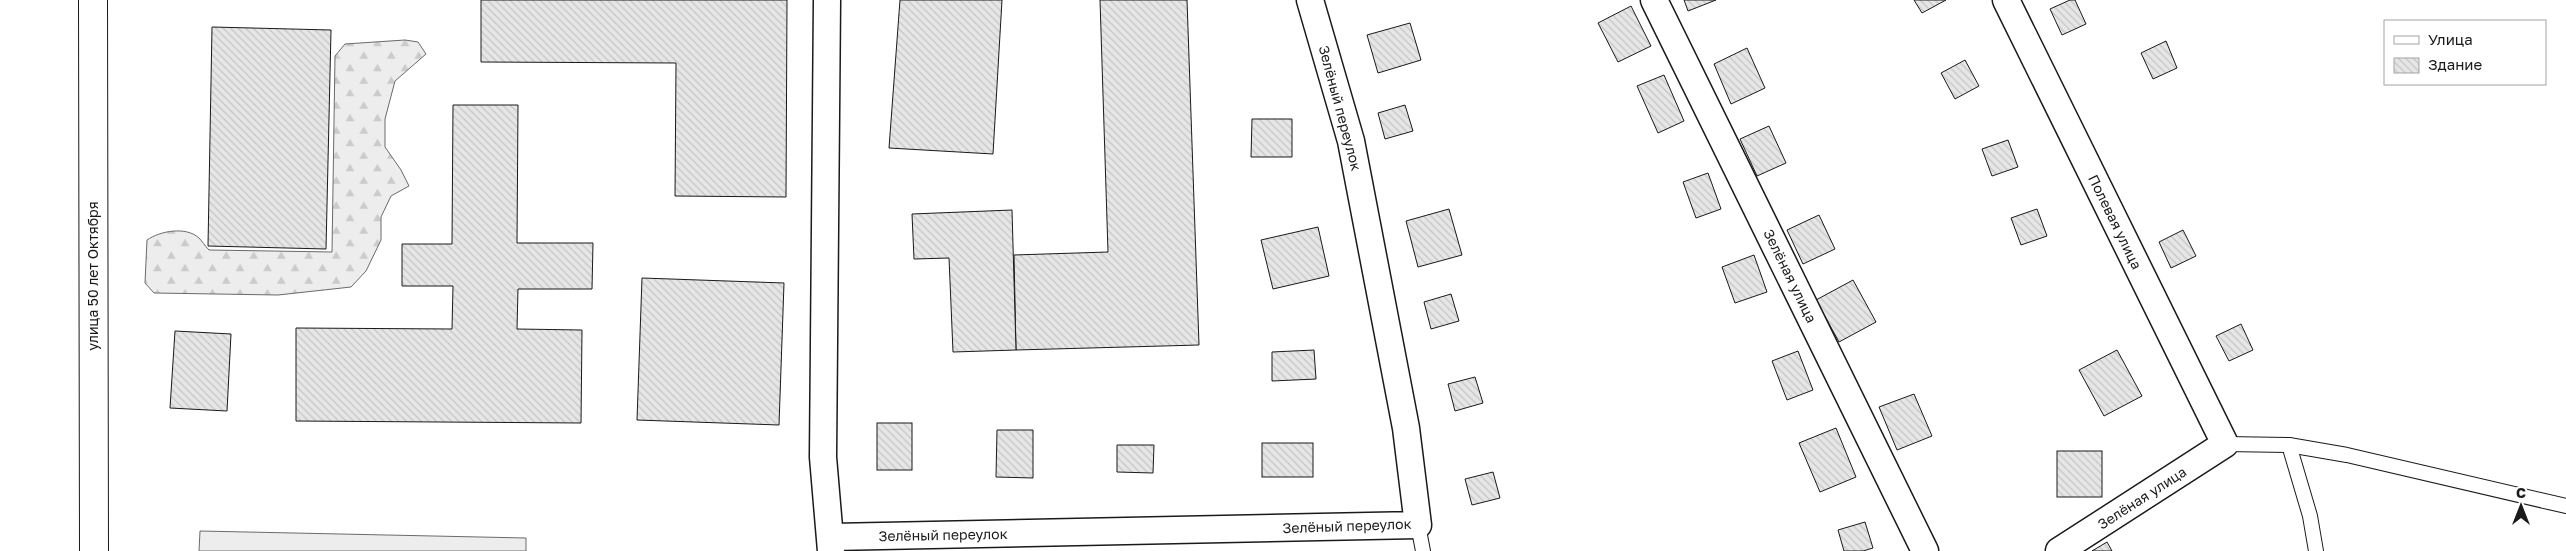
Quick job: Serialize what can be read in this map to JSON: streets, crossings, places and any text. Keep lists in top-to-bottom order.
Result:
{
  "streets": {
    "street": [
      "Зелёный переулок",
      "Полевая улица",
      "улица 50 лет Октября",
      "Зелёная улица"
    ]
  },
  "crossings": [
    ["Полевая улица", "Зелёная улица"]
  ],
  "legend": ["Улица", "Здание"],
  "north": "top"
}
